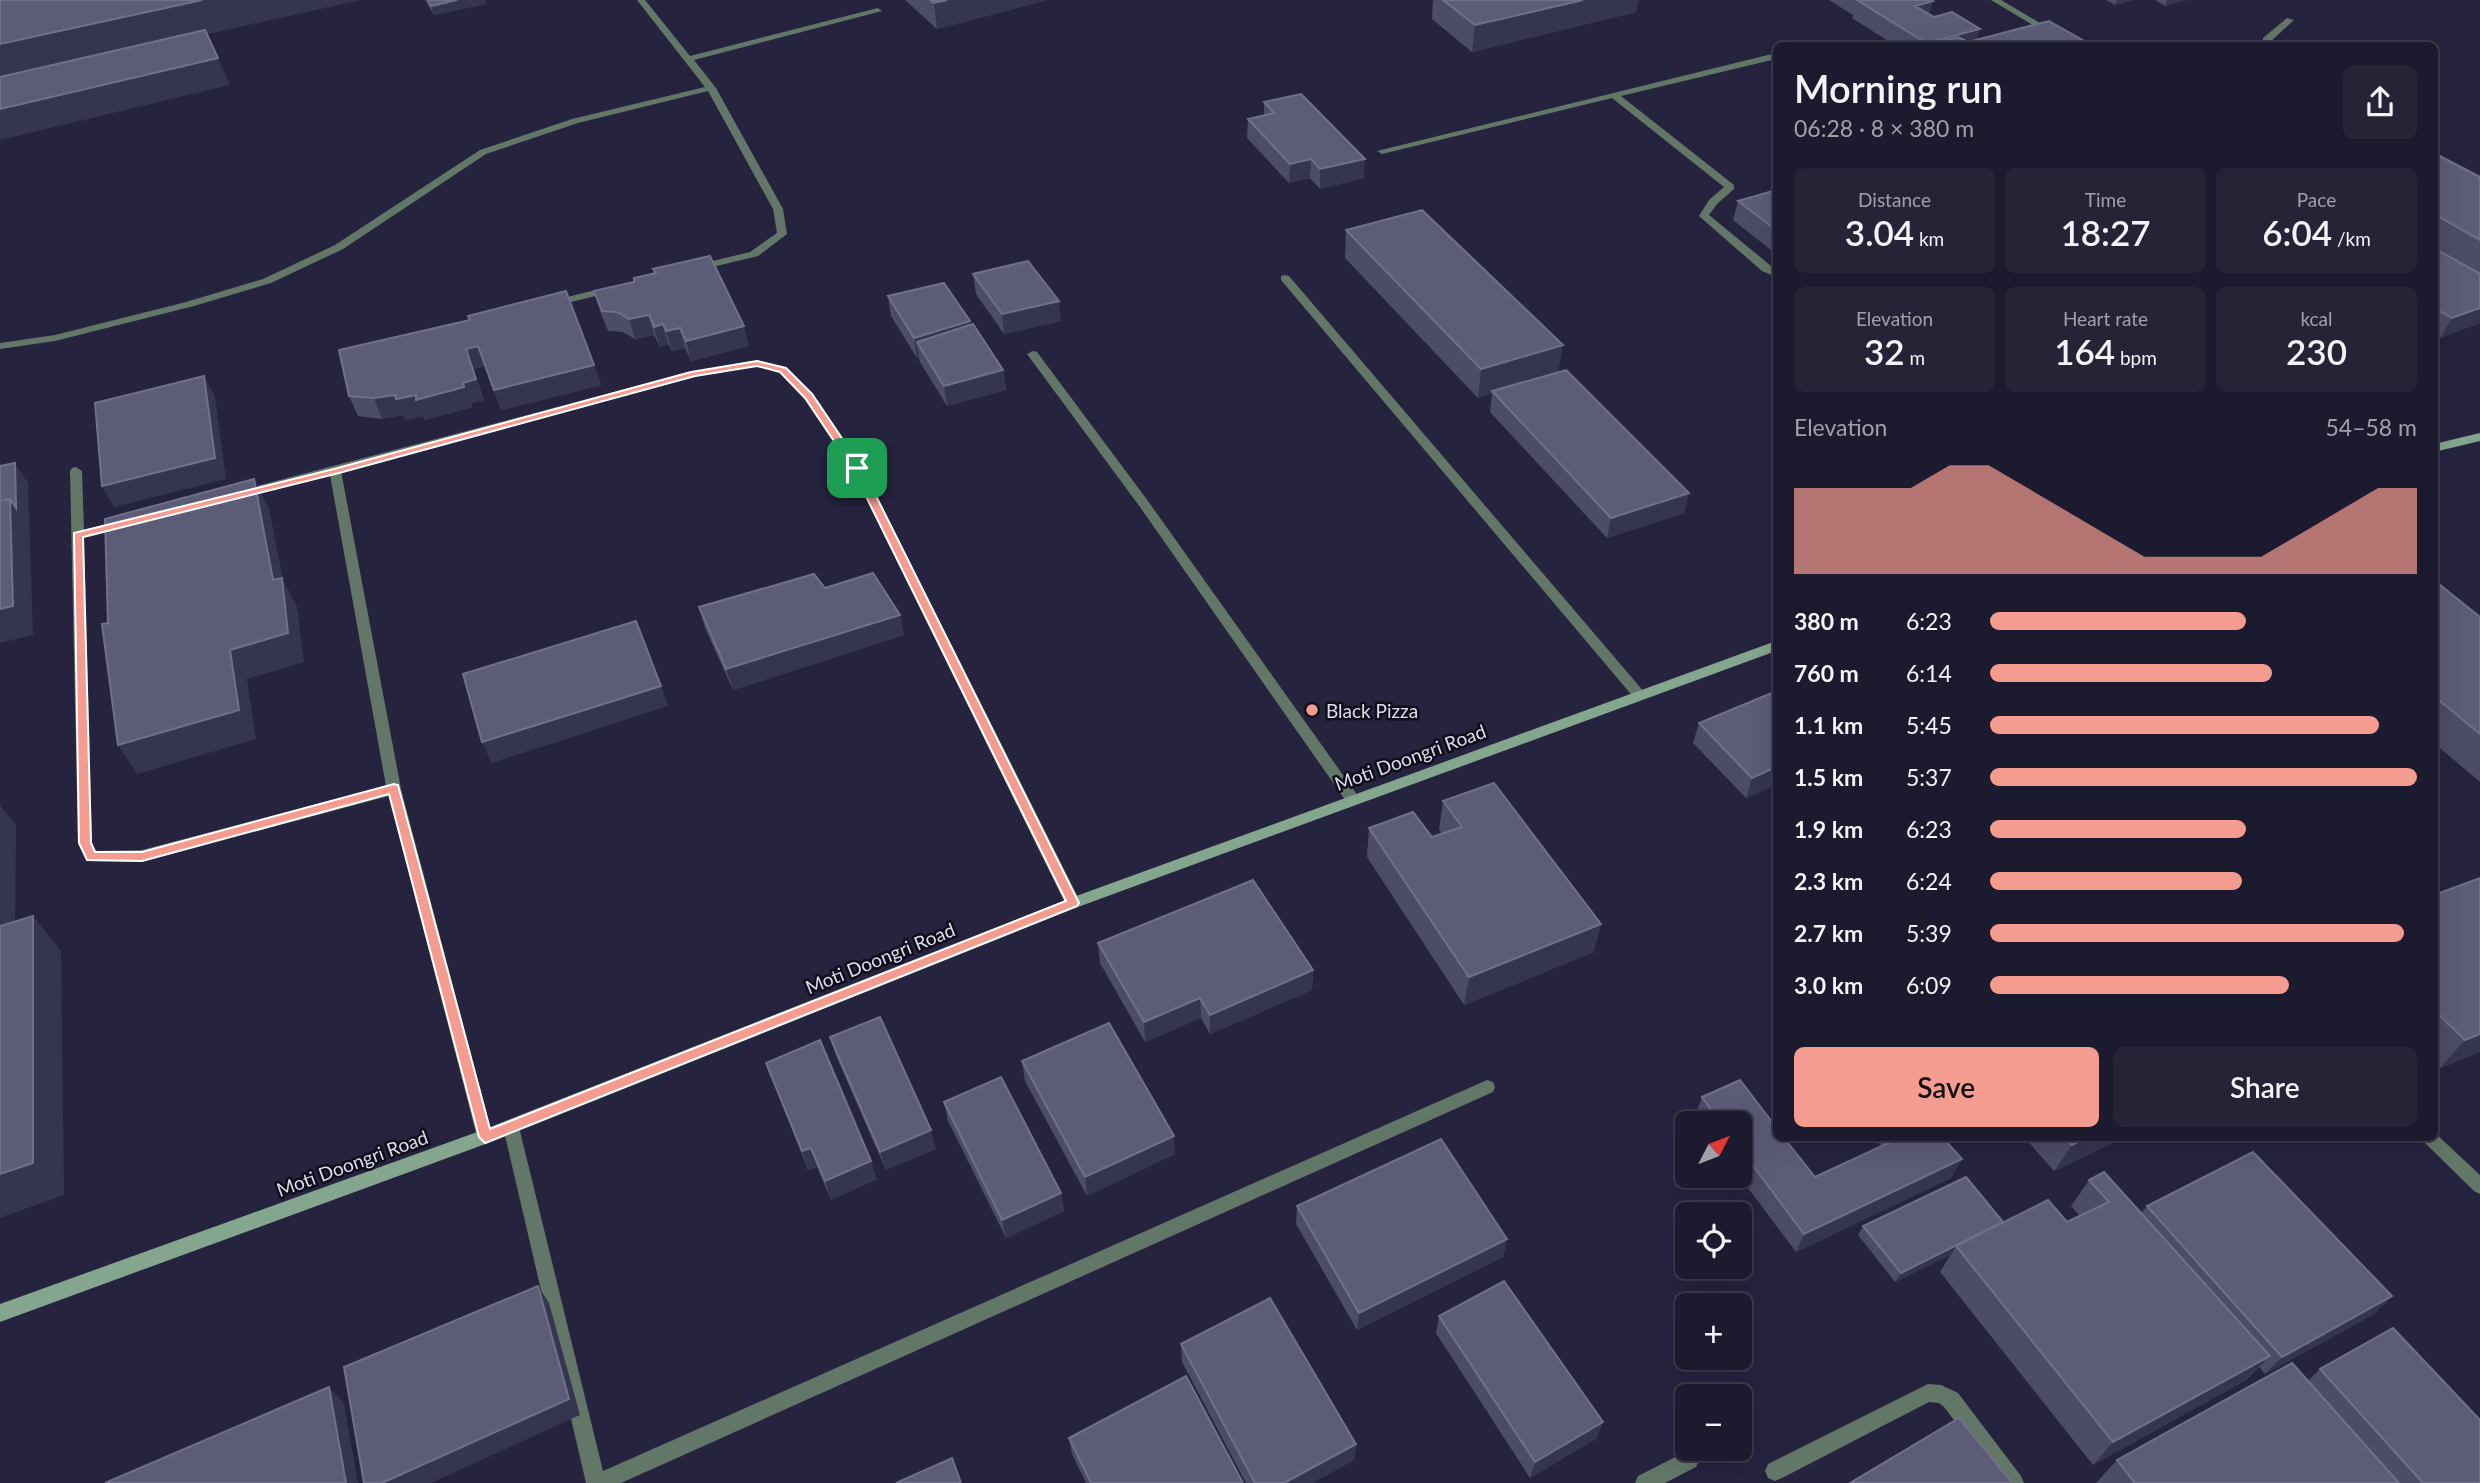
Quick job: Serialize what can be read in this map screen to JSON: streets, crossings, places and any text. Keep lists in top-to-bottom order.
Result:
{
  "streets": {
    "street": ["Moti Doongri Road"]
  },
  "places": ["Black Pizza"],
  "north": "top right",
  "page": {
    "heading": ["Morning run", "06:28 · 8 × 380 m"],
    "stats": [
      ["Distance", "3.04 km"],
      ["Time", "18:27"],
      ["Pace", "6:04 /km"],
      ["Elevation", "32 m"],
      ["Heart rate", "164 bpm"],
      ["kcal", "230"]
    ],
    "chart": ["Elevation", "54–58 m"],
    "list": [
      {
        "name": "380 m",
        "note": "6:23"
      },
      {
        "name": "760 m",
        "note": "6:14"
      },
      {
        "name": "1.1 km",
        "note": "5:45"
      },
      {
        "name": "1.5 km",
        "note": "5:37"
      },
      {
        "name": "1.9 km",
        "note": "6:23"
      },
      {
        "name": "2.3 km",
        "note": "6:24"
      },
      {
        "name": "2.7 km",
        "note": "5:39"
      },
      {
        "name": "3.0 km",
        "note": "6:09"
      }
    ],
    "buttons": ["Save", "Share"],
    "map_buttons": ["+", "−"]
  }
}
